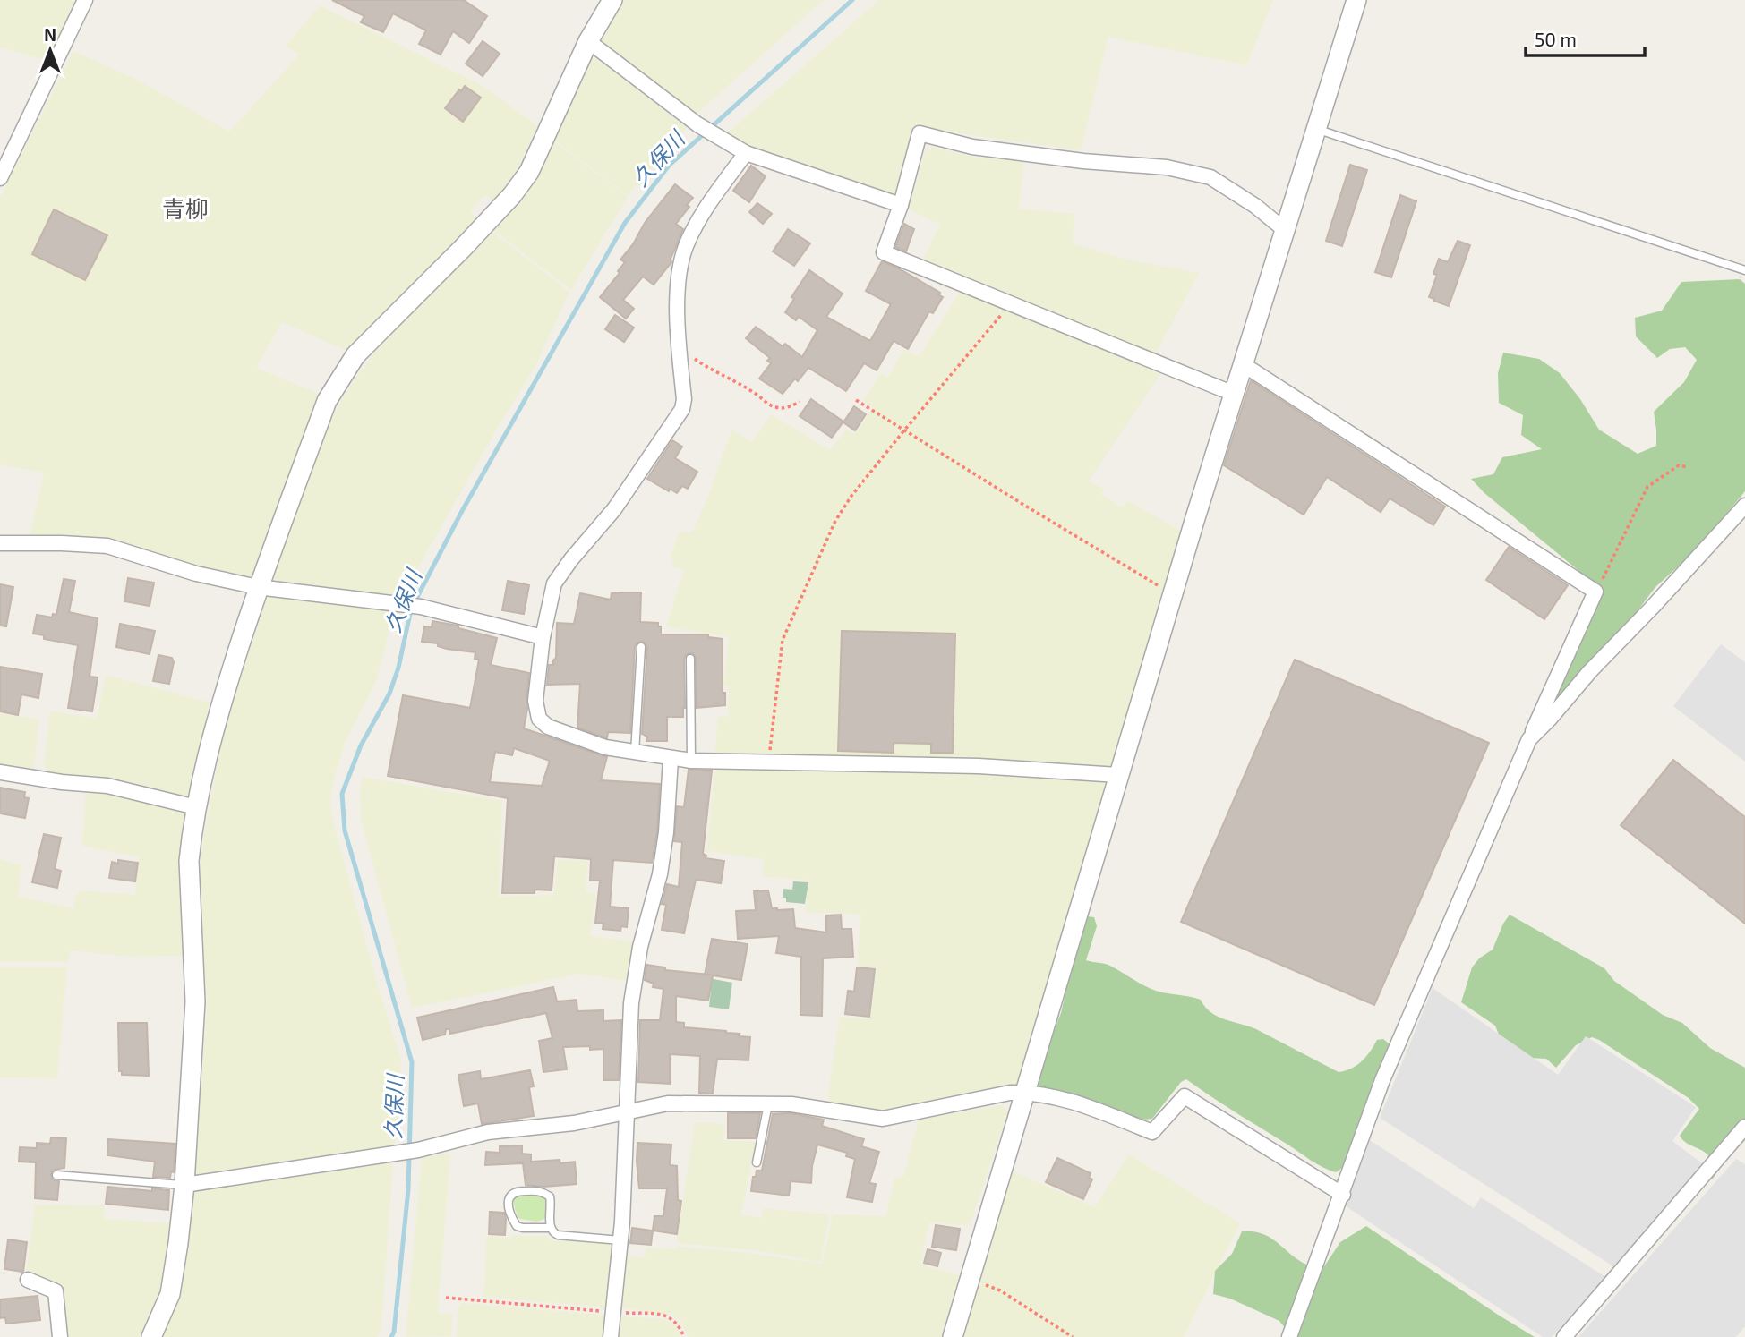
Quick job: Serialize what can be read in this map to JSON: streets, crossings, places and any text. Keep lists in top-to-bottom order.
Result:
{
  "districts": ["青柳"],
  "water": ["久保川"],
  "scale_bar": "50 m",
  "north": "top"
}
